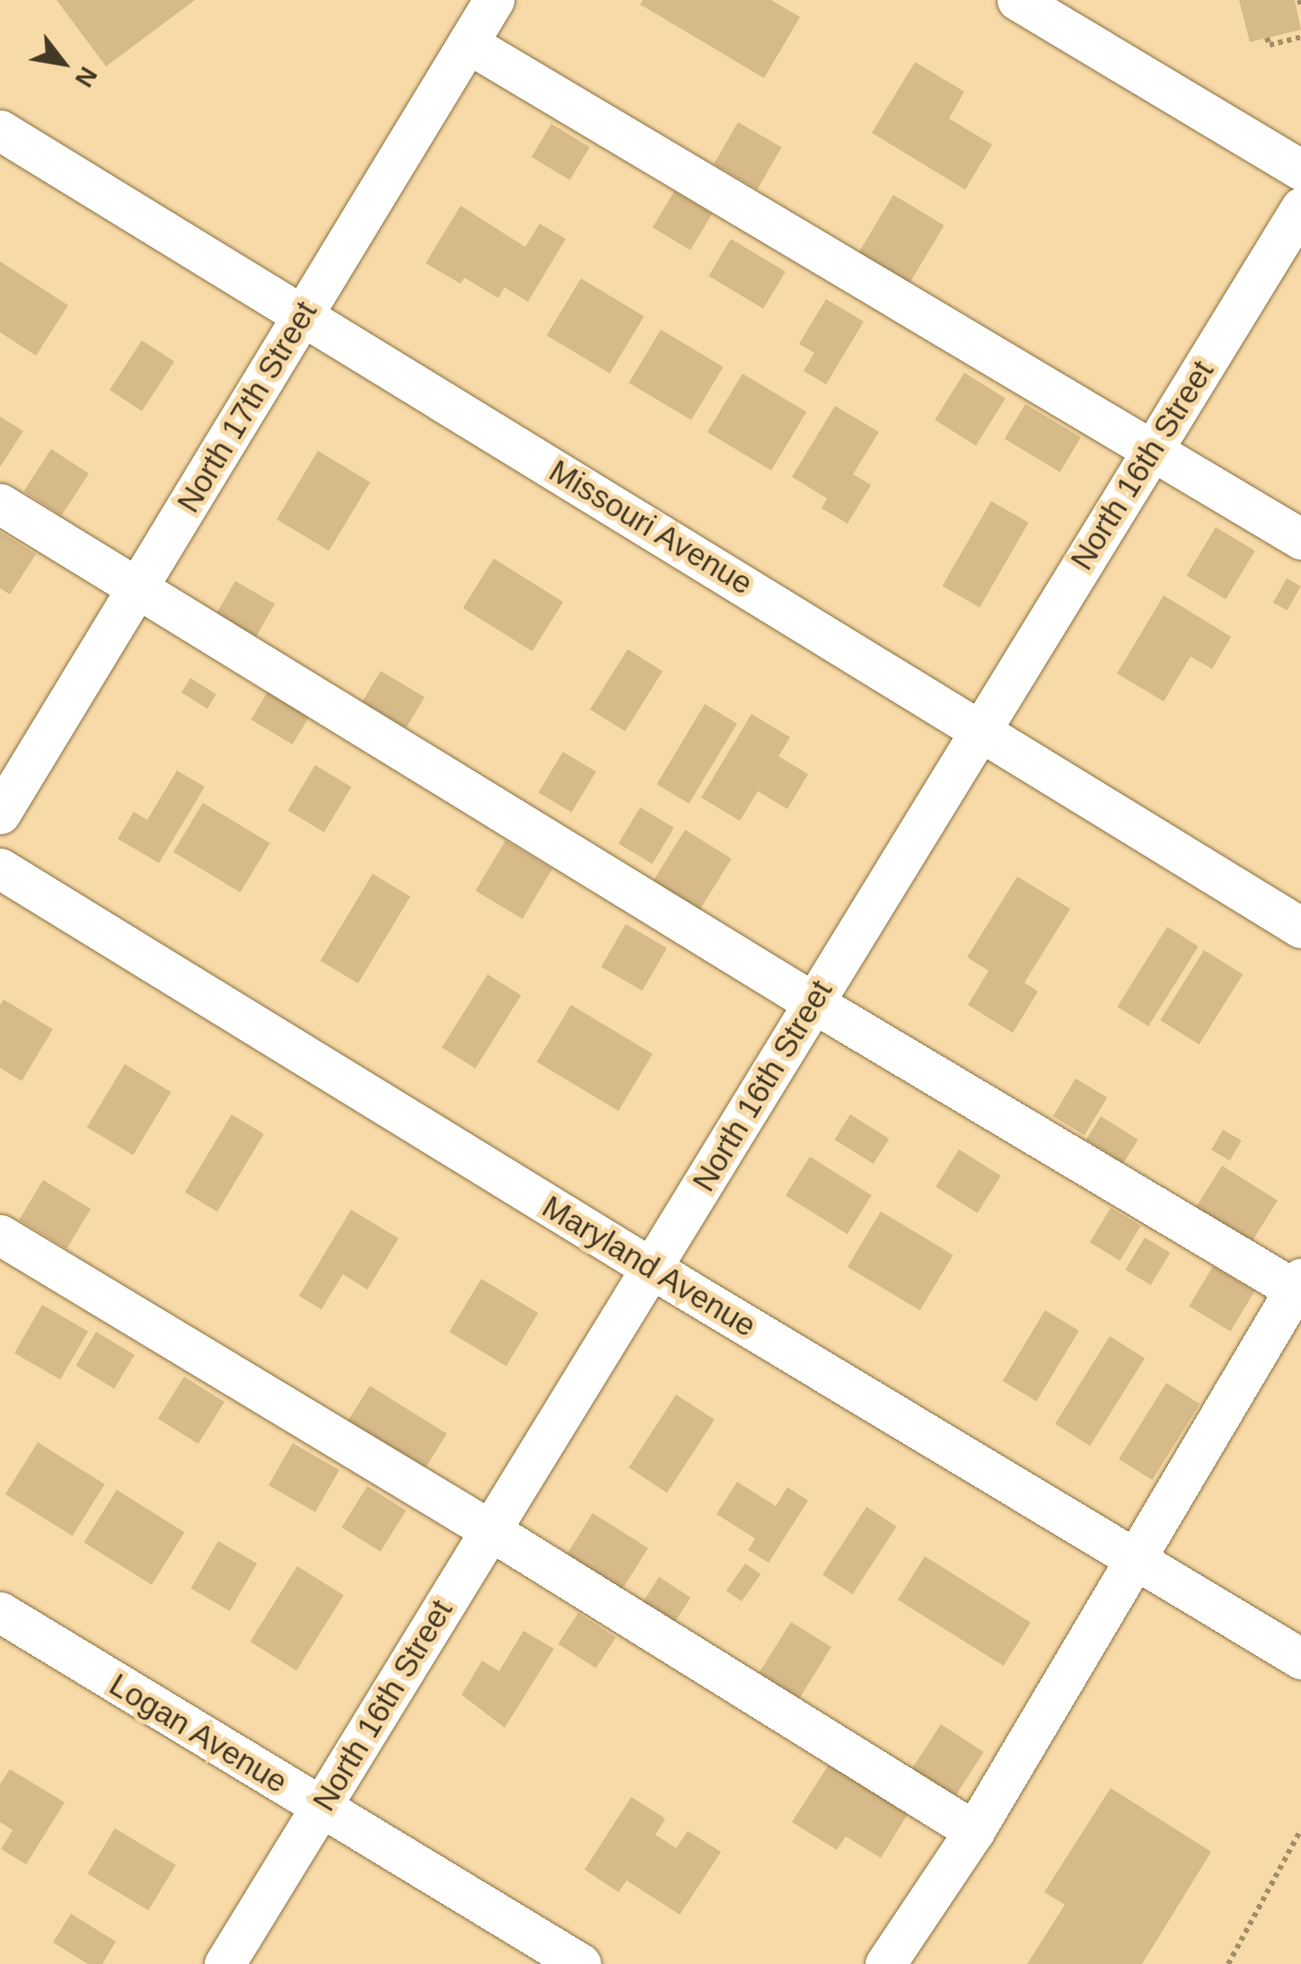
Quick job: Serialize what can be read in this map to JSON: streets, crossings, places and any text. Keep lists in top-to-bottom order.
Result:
{
  "streets": {
    "street": [
      "North 17th Street",
      "North 16th Street",
      "Missouri Avenue",
      "Maryland Avenue",
      "Logan Avenue"
    ]
  },
  "crossings": [
    ["North 17th Street", "Missouri Avenue"],
    ["North 16th Street", "Missouri Avenue"],
    ["North 16th Street", "Maryland Avenue"],
    ["North 16th Street", "Logan Avenue"]
  ],
  "north": "bottom right"
}
